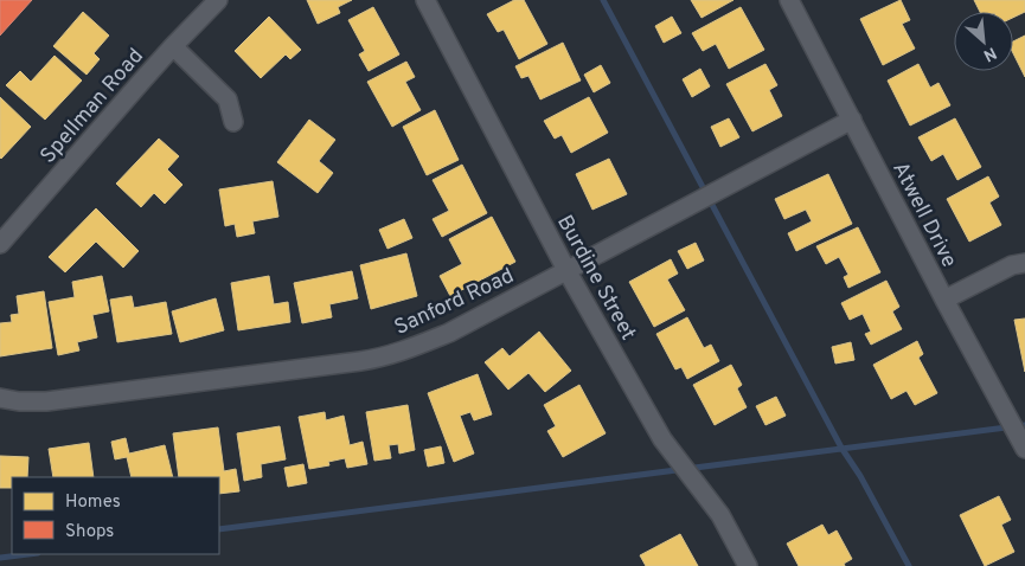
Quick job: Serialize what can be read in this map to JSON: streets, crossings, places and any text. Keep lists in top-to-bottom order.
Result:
{
  "streets": {
    "street": [
      "Spellman Road",
      "Atwell Drive",
      "Burdine Street",
      "Sanford Road"
    ]
  },
  "crossings": [
    ["Atwell Drive", "Sanford Road"],
    ["Burdine Street", "Sanford Road"]
  ],
  "legend": ["Homes", "Shops"],
  "north": "bottom right"
}
